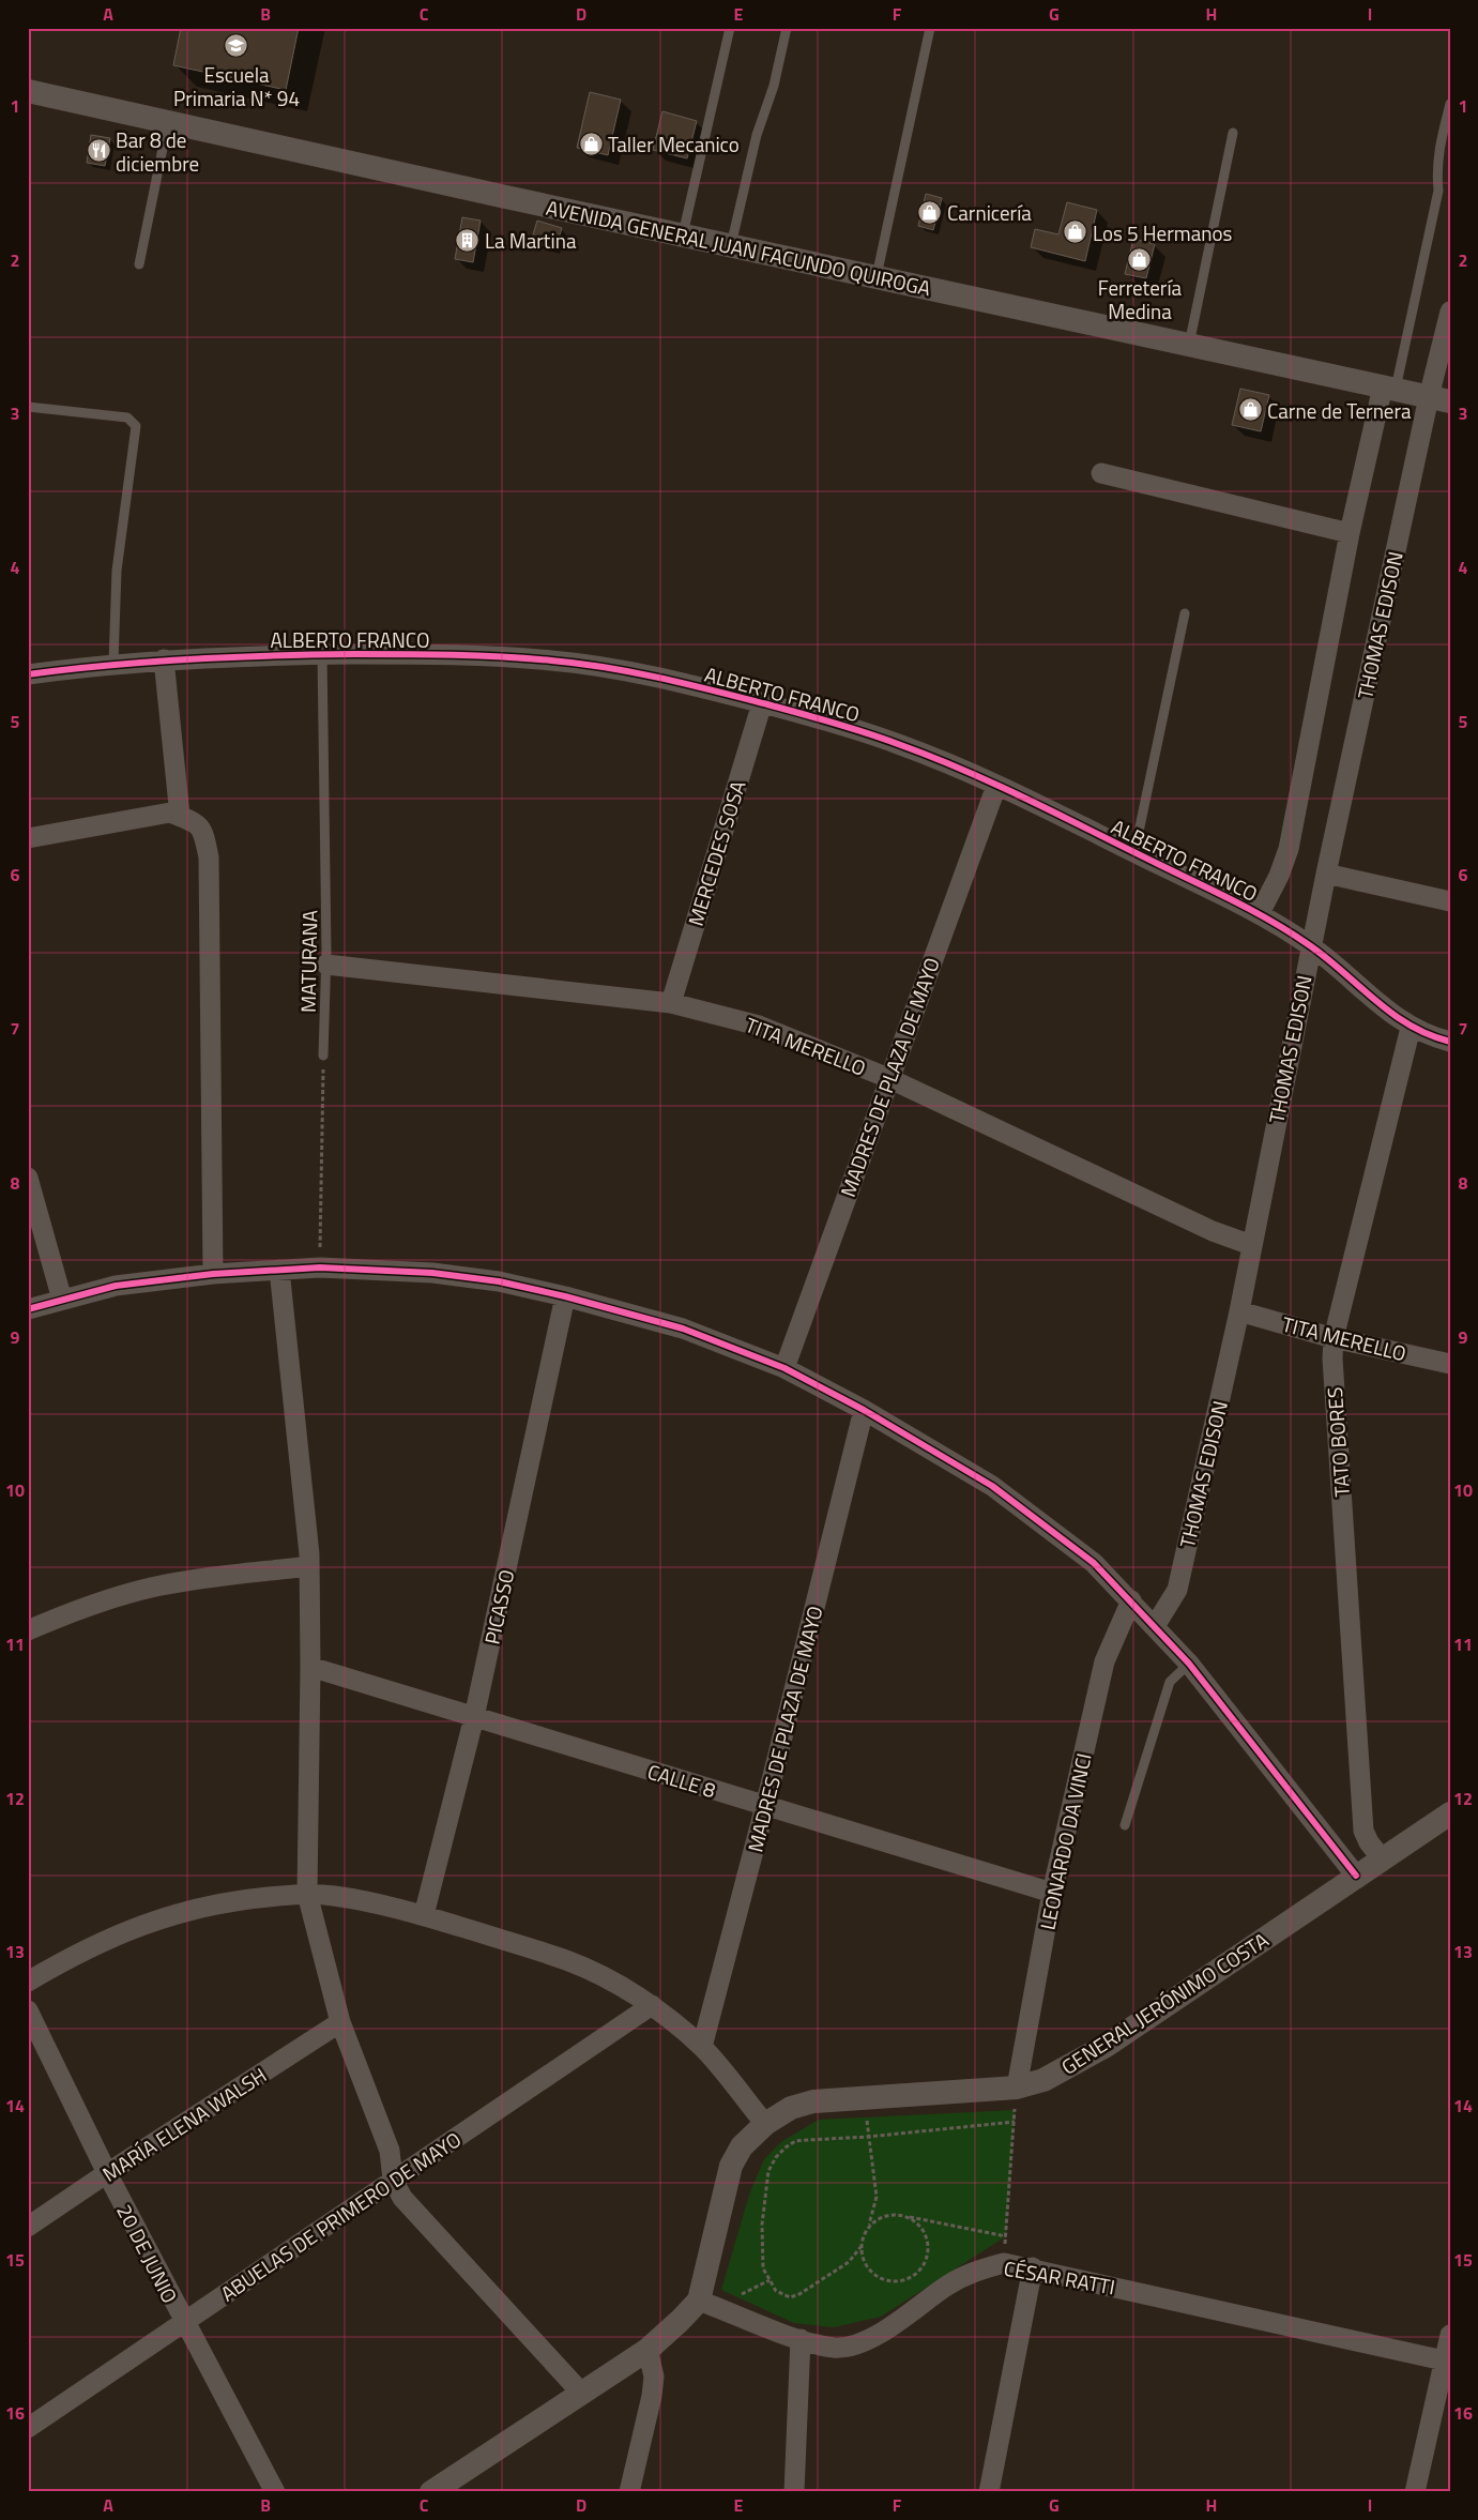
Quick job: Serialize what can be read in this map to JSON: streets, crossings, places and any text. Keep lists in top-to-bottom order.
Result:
{
  "streets": {
    "street": [
      "AVENIDA GENERAL JUAN FACUNDO QUIROGA",
      "THOMAS EDISON",
      "ALBERTO FRANCO",
      "MERCEDES SOSA",
      "TITA MERELLO",
      "MADRES DE PLAZA DE MAYO",
      "TATO BORES",
      "PICASSO",
      "CALLE 8",
      "LEONARDO DA VINCI",
      "GENERAL JERÓNIMO COSTA",
      "MARÍA ELENA WALSH",
      "ABUELAS DE PRIMERO DE MAYO",
      "20 DE JUNIO",
      "CÉSAR RATTI"
    ],
    "lane": ["MATURANA"]
  },
  "crossings": [
    ["AVENIDA GENERAL JUAN FACUNDO QUIROGA", "THOMAS EDISON"],
    ["THOMAS EDISON", "ALBERTO FRANCO"],
    ["THOMAS EDISON", "TITA MERELLO"],
    ["ALBERTO FRANCO", "MERCEDES SOSA"],
    ["ALBERTO FRANCO", "MATURANA"],
    ["ALBERTO FRANCO", "MADRES DE PLAZA DE MAYO"],
    ["ALBERTO FRANCO", "TATO BORES"],
    ["MERCEDES SOSA", "TITA MERELLO"],
    ["MATURANA", "TITA MERELLO"],
    ["TITA MERELLO", "MADRES DE PLAZA DE MAYO"],
    ["TITA MERELLO", "TATO BORES"],
    ["MADRES DE PLAZA DE MAYO", "CALLE 8"],
    ["TATO BORES", "GENERAL JERÓNIMO COSTA"],
    ["PICASSO", "CALLE 8"],
    ["CALLE 8", "LEONARDO DA VINCI"],
    ["LEONARDO DA VINCI", "GENERAL JERÓNIMO COSTA"],
    ["GENERAL JERÓNIMO COSTA", "CÉSAR RATTI"],
    ["MARÍA ELENA WALSH", "20 DE JUNIO"],
    ["ABUELAS DE PRIMERO DE MAYO", "20 DE JUNIO"]
  ],
  "places": {
    "school or university": ["Escuela Primaria N* 94"],
    "shop": [
      "Taller Mecanico",
      "Carnicería",
      "Los 5 Hermanos",
      "Ferretería Medina",
      "Carne de Ternera"
    ],
    "restaurant": ["Bar 8 de diciembre"],
    "building": ["La Martina"]
  },
  "grid": {
    "columns": [
      "A",
      "B",
      "C",
      "D",
      "E",
      "F",
      "G",
      "H",
      "I"
    ],
    "rows": [
      "1",
      "2",
      "3",
      "4",
      "5",
      "6",
      "7",
      "8",
      "9",
      "10",
      "11",
      "12",
      "13",
      "14",
      "15",
      "16"
    ]
  }
}
